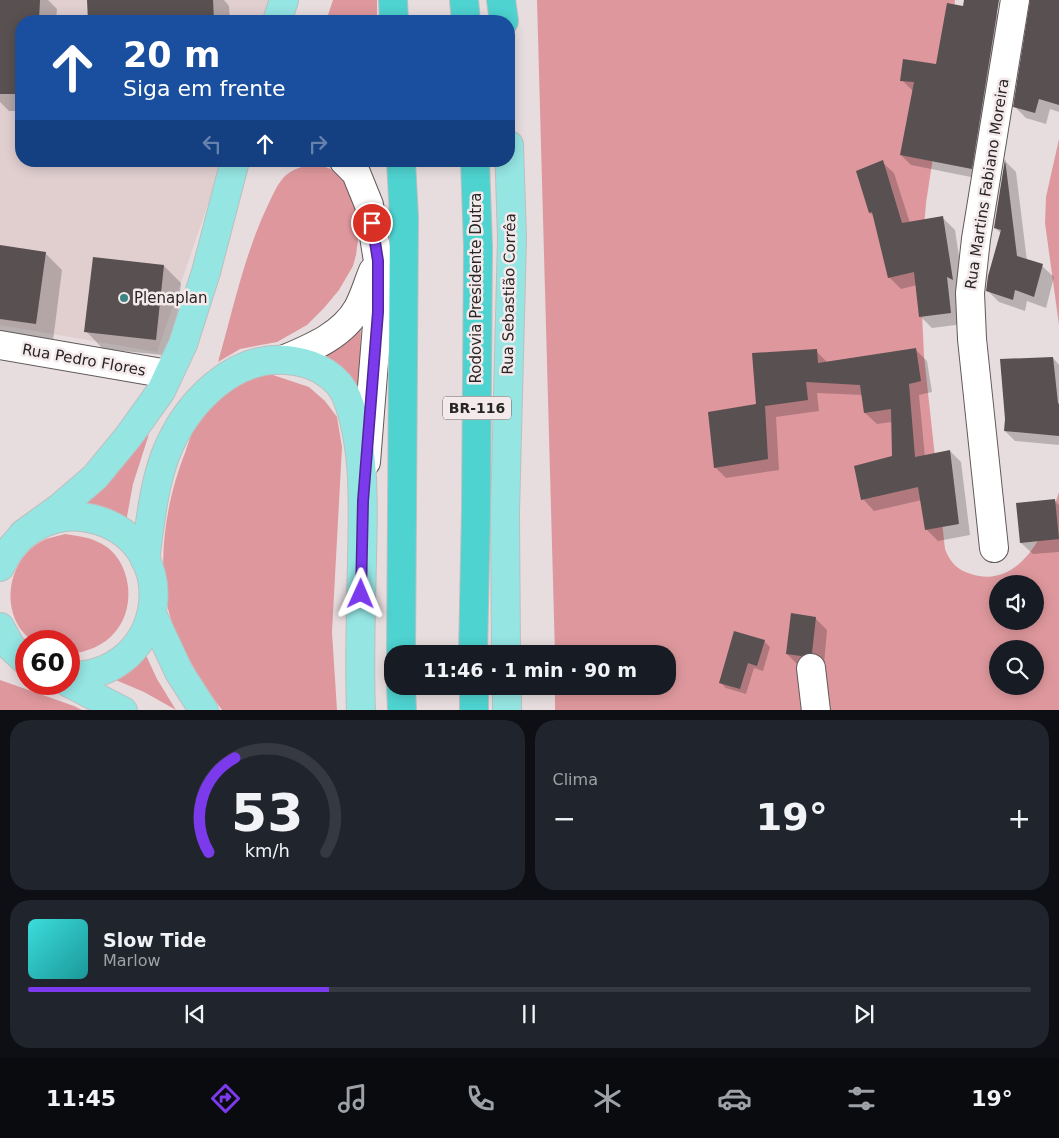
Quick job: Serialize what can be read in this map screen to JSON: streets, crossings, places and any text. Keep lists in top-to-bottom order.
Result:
{
  "streets": {
    "highway": ["Rodovia Presidente Dutra", "BR-116"],
    "main road": ["Rua Sebastião Corrêa"],
    "street": ["Rua Martins Fabiano Moreira", "Rua Pedro Flores"]
  },
  "places": ["Plenaplan"],
  "page": {
    "turn": ["20 m", "Siga em frente"],
    "limit": "60",
    "trip": "11:46 · 1 min · 90 m",
    "tile": "Clima",
    "heat": ["−", "19°", "+"],
    "song": ["Slow Tide", "Marlow"],
    "tabs": ["11:45", "19°"],
    "gauge": ["53", "km/h"]
  }
}
